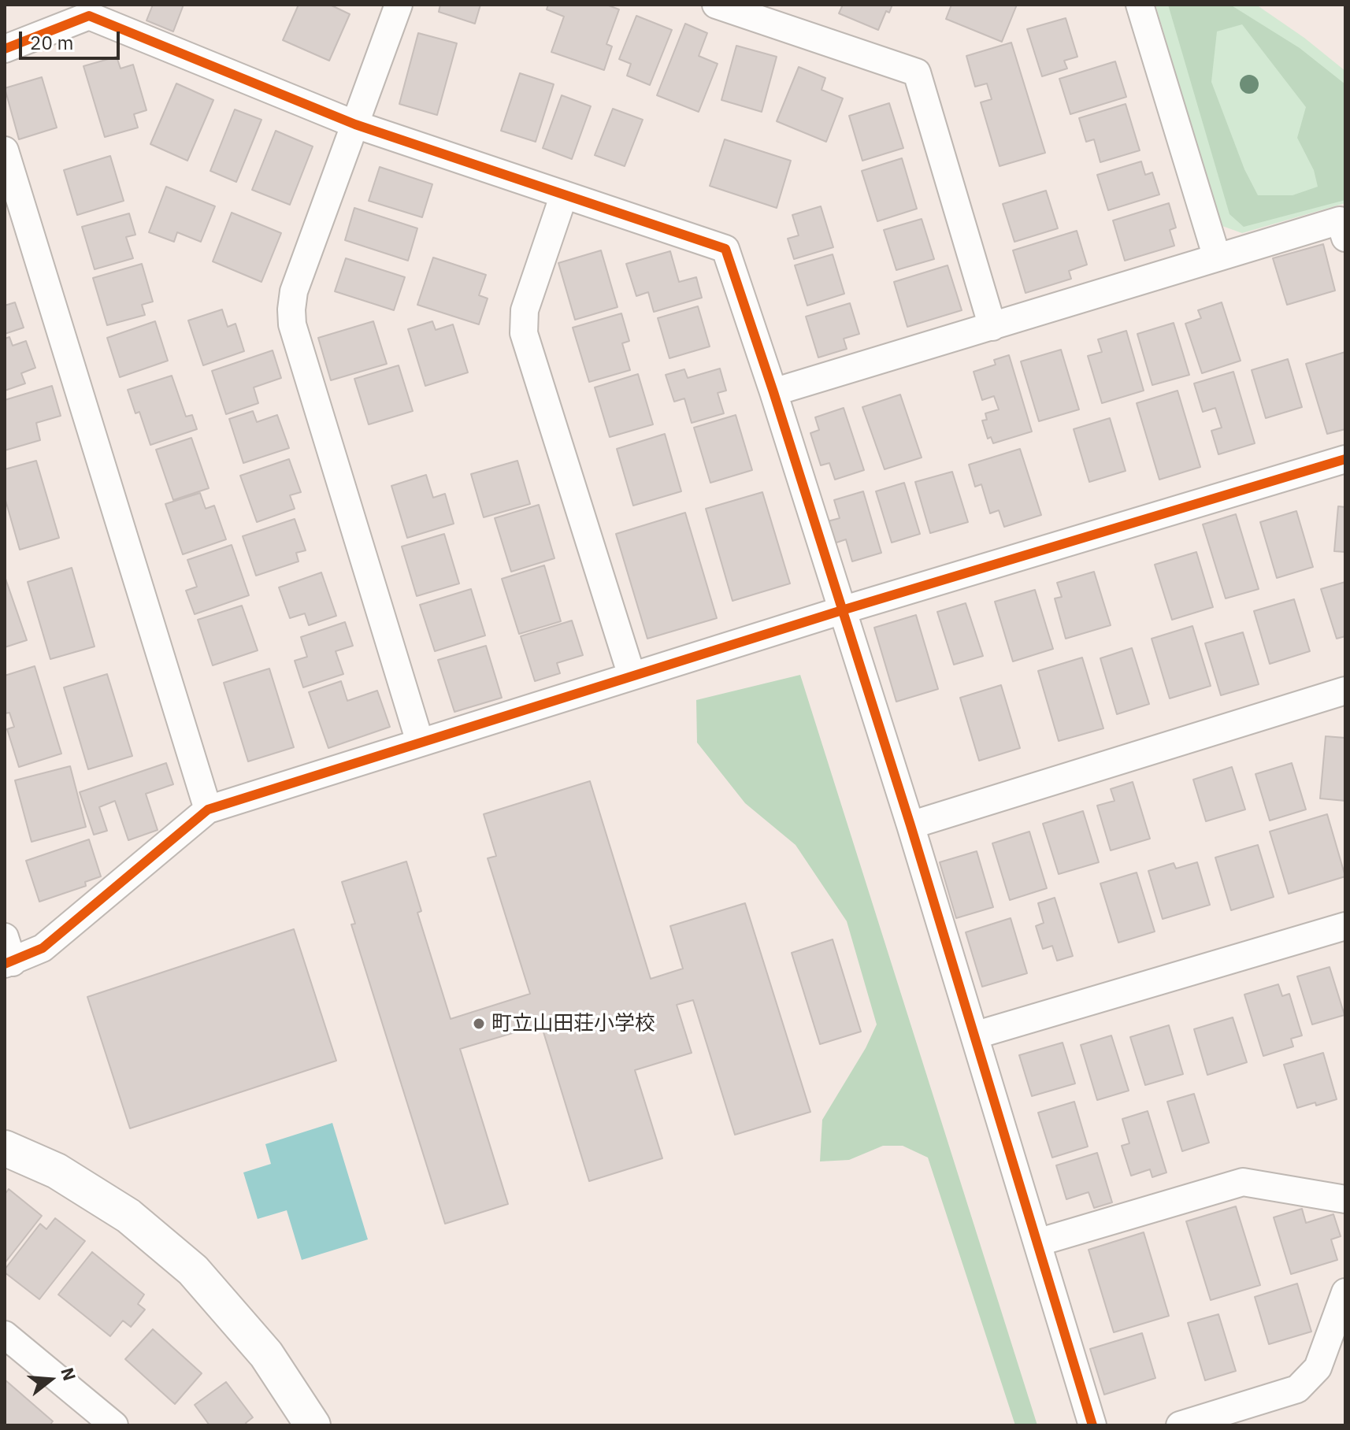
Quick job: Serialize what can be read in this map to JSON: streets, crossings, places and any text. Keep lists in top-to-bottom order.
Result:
{
  "places": ["町立山田荘小学校"],
  "scale_bar": "20 m",
  "north": "right"
}
